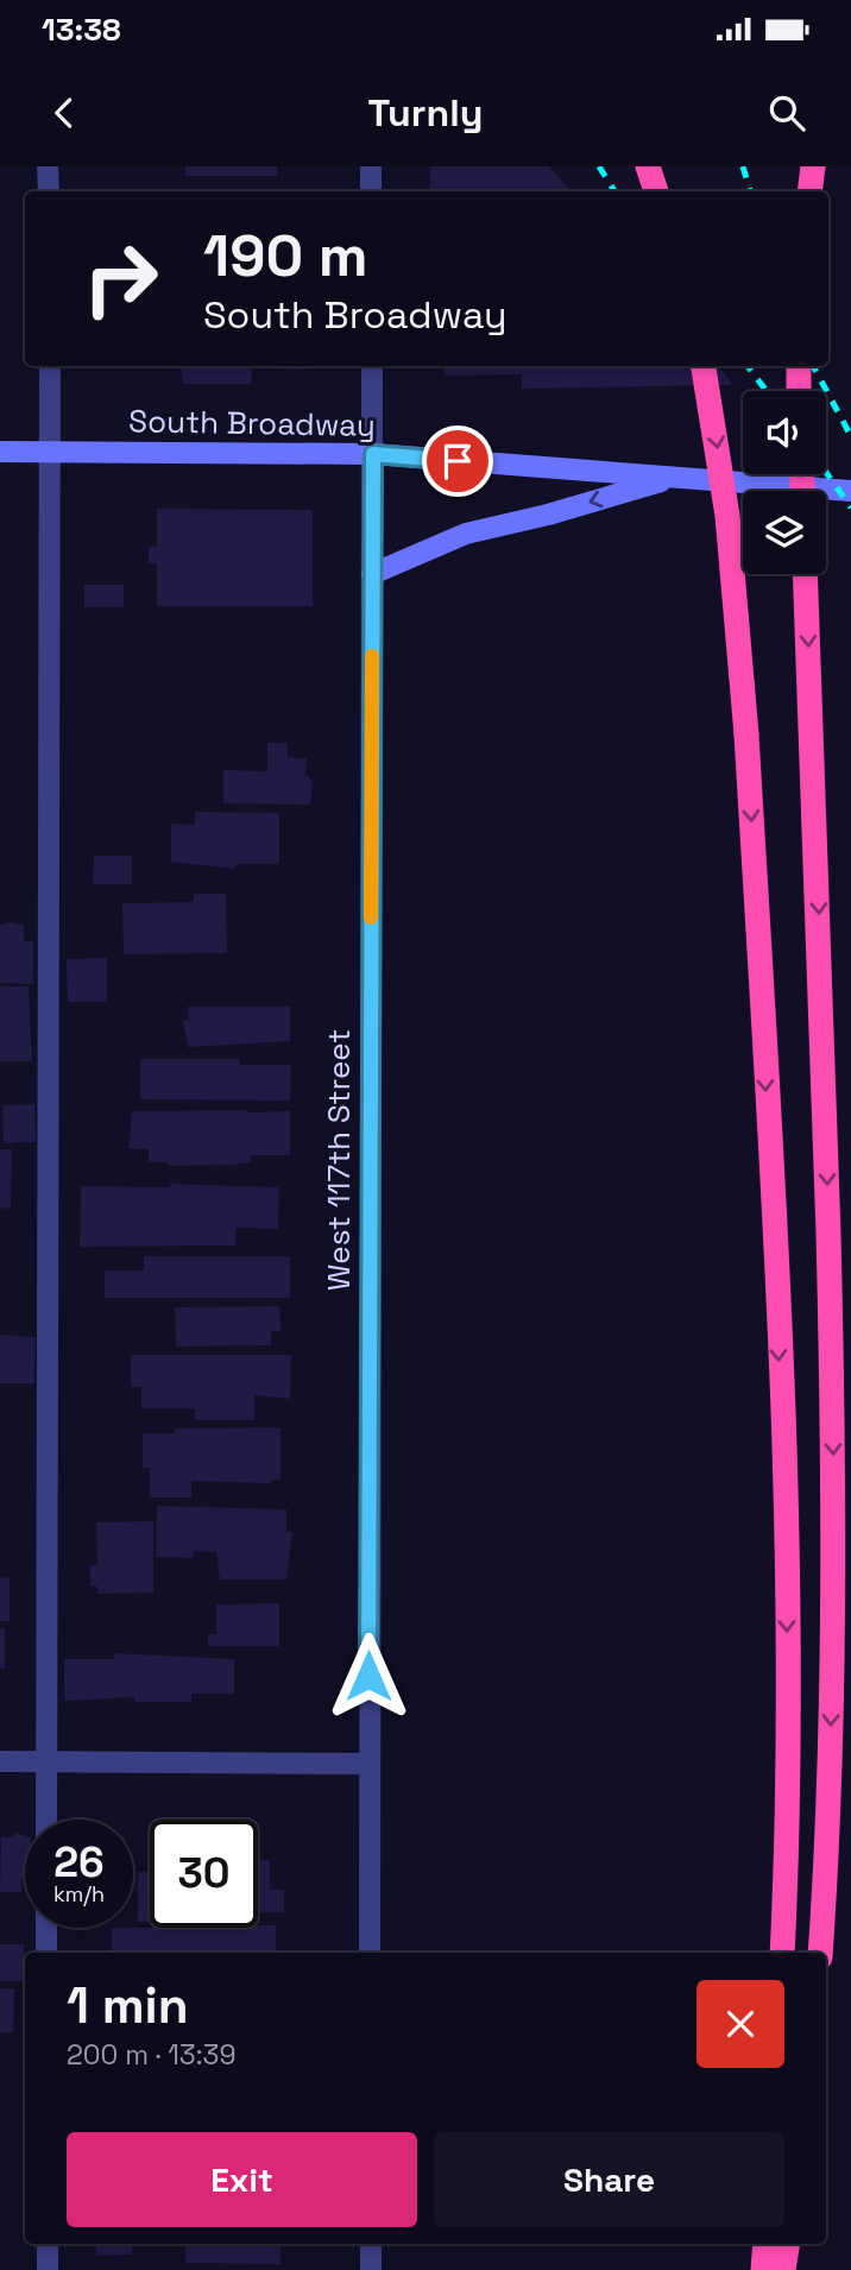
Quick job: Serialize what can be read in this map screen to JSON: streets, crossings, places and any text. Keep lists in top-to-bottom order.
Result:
{
  "streets": {
    "main road": ["South Broadway"],
    "street": ["West 117th Street"]
  },
  "crossings": [
    ["South Broadway", "West 117th Street"]
  ],
  "page": {
    "status": "13:38",
    "header": "Turnly",
    "turn": ["190 m", "South Broadway"],
    "speed": "26 km/h",
    "limit": "30",
    "heading": ["1 min", "200 m · 13:39"],
    "buttons": ["Exit", "Share"]
  }
}
